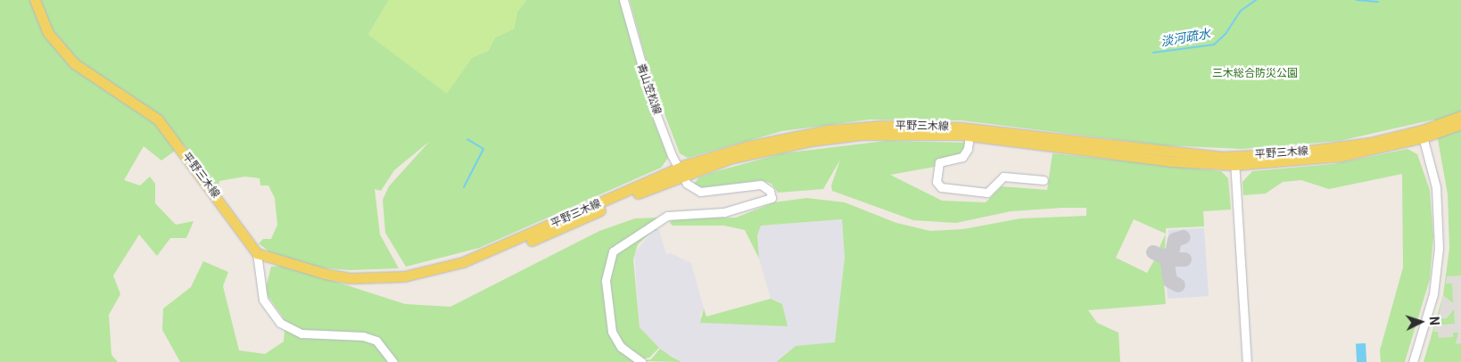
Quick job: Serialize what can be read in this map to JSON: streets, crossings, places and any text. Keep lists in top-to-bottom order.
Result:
{
  "streets": {
    "main road": ["平野三木線"],
    "street": ["青山笠松線"]
  },
  "crossings": [
    ["青山笠松線", "平野三木線"]
  ],
  "water": ["淡河疏水"],
  "parks": ["三木総合防災公園"],
  "north": "right"
}
